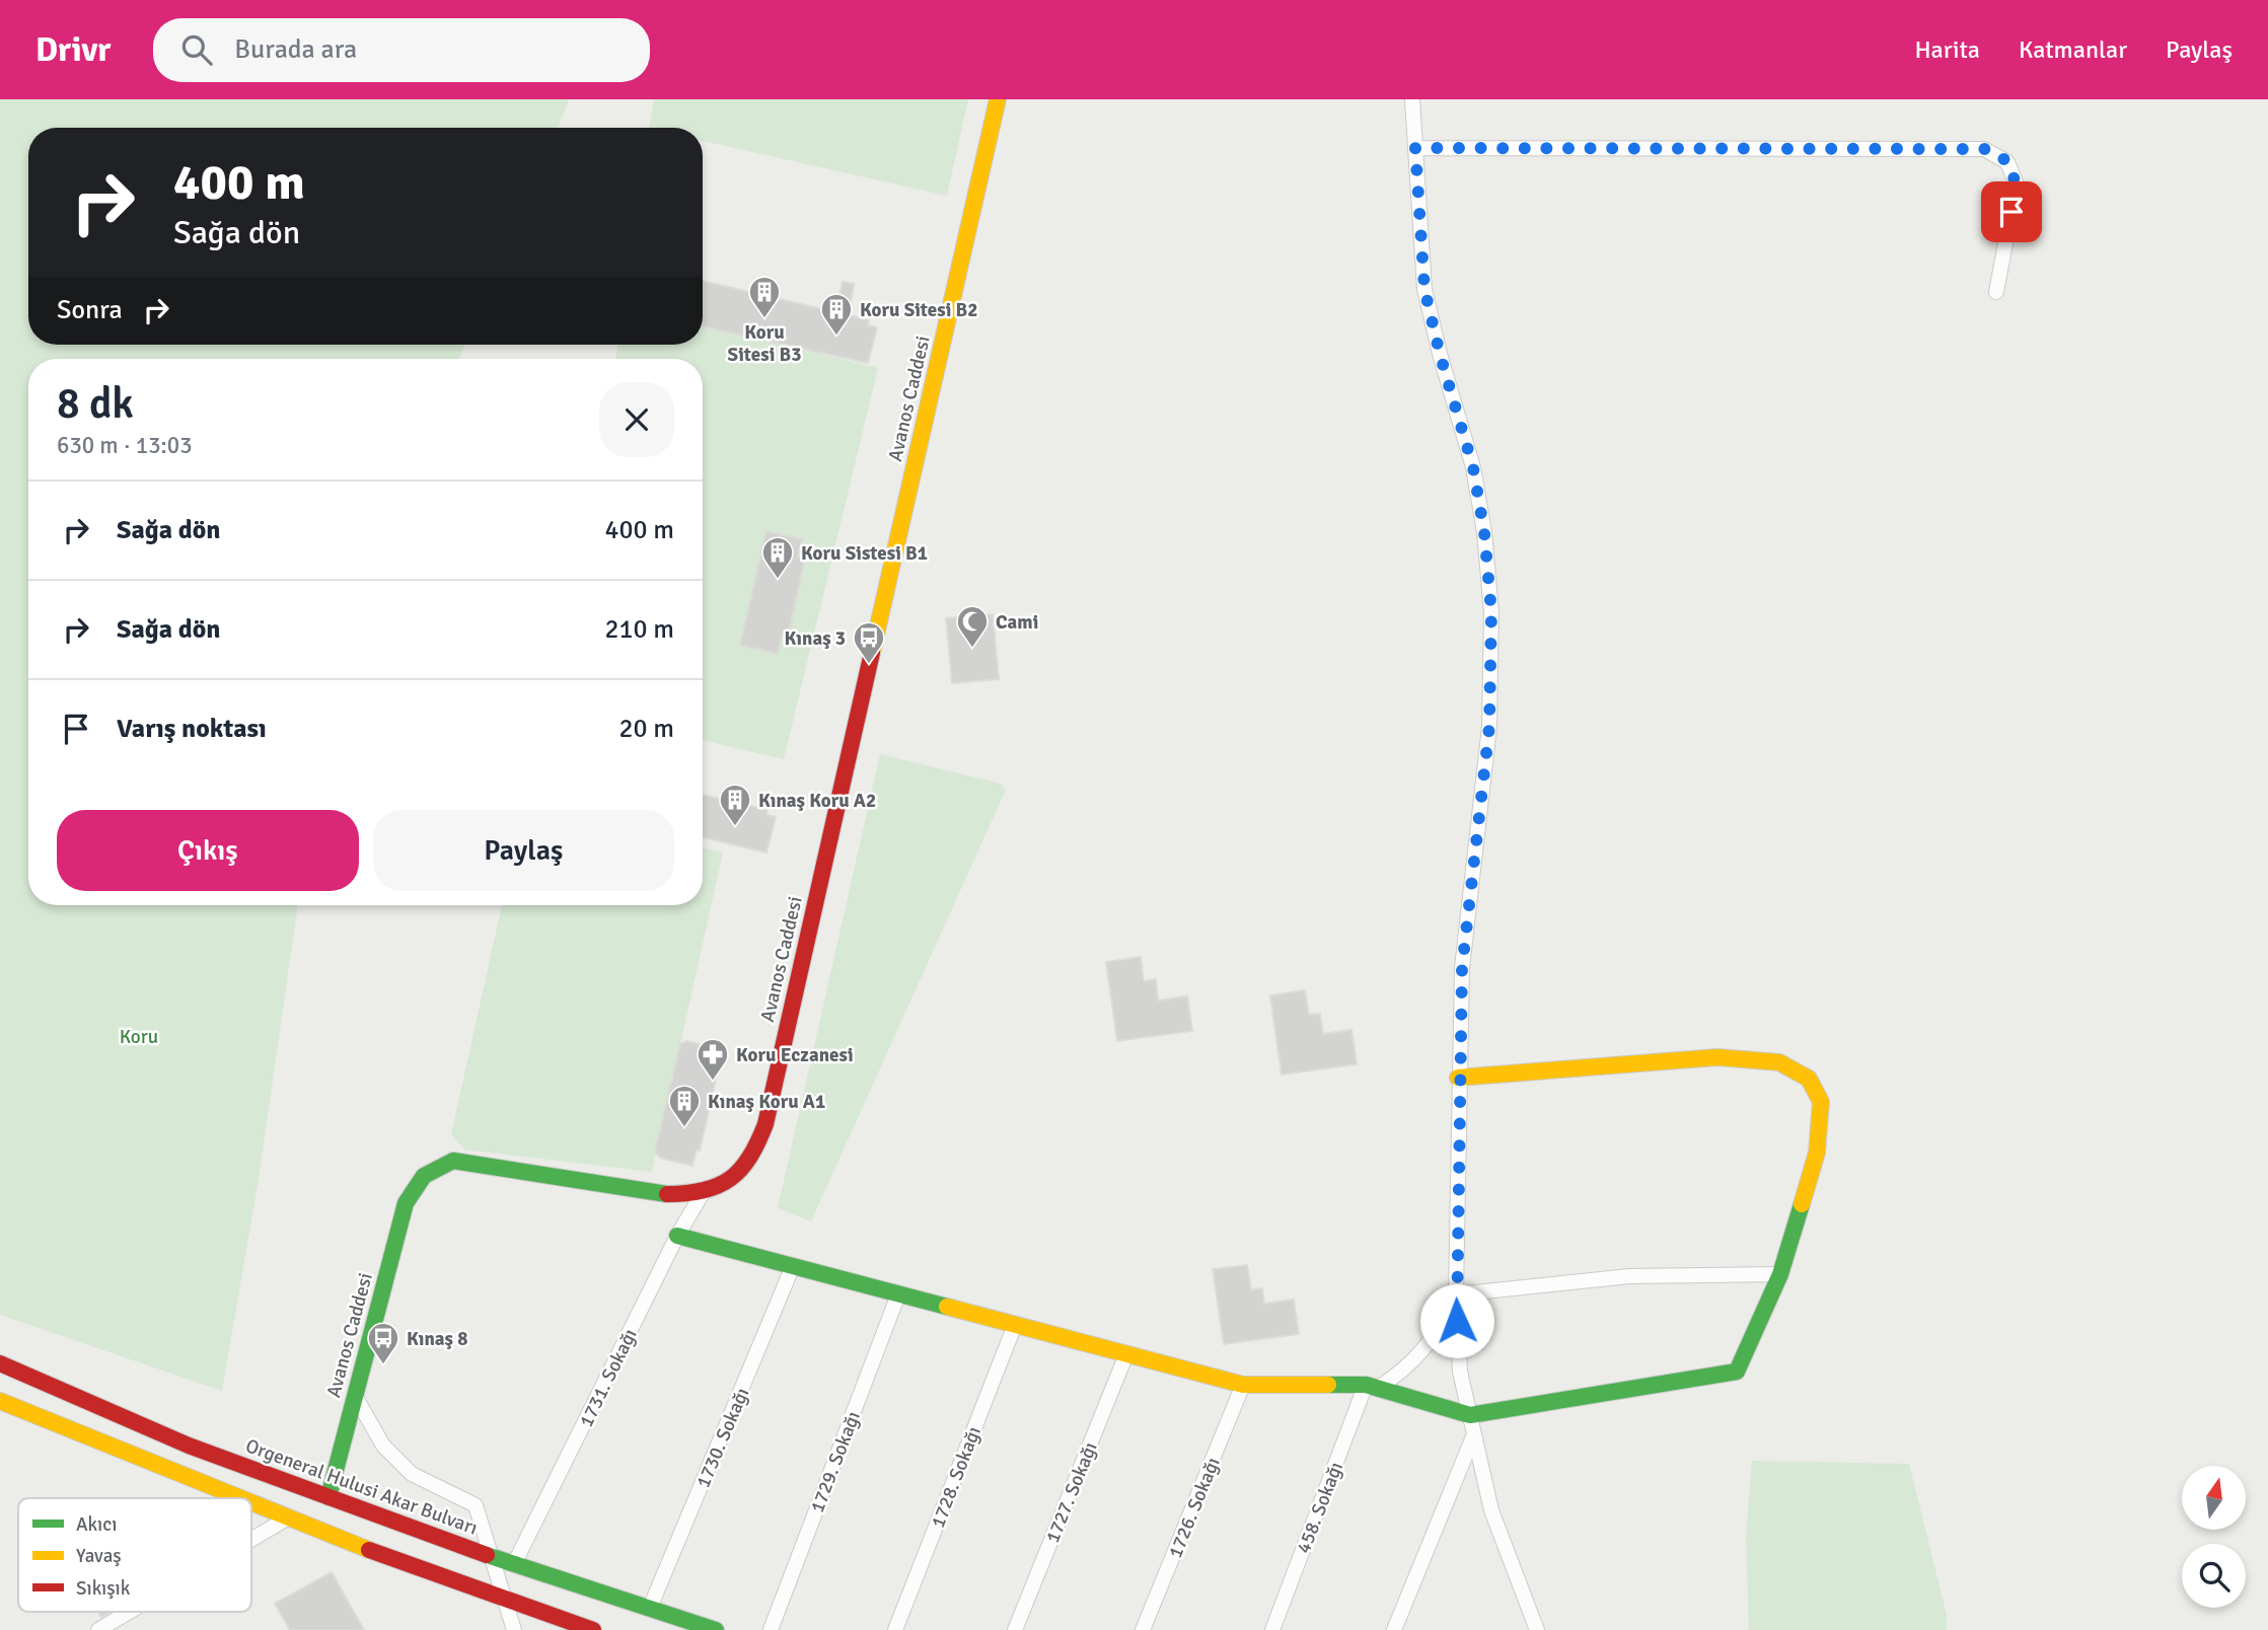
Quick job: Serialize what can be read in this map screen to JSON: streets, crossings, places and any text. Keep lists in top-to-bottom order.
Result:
{
  "streets": {
    "street": [
      "Avanos Caddesi",
      "1731. Sokağı",
      "1730. Sokağı",
      "1729. Sokağı",
      "1728. Sokağı",
      "Orgeneral Hulusi Akar Bulvarı",
      "1727. Sokağı",
      "1726. Sokağı",
      "458. Sokağı"
    ]
  },
  "crossings": [
    ["Avanos Caddesi", "1731. Sokağı"],
    ["Avanos Caddesi", "Orgeneral Hulusi Akar Bulvarı"],
    ["1731. Sokağı", "Orgeneral Hulusi Akar Bulvarı"],
    ["1730. Sokağı", "Orgeneral Hulusi Akar Bulvarı"]
  ],
  "parks": ["Koru"],
  "places": {
    "building": [
      "Koru Sitesi B3",
      "Koru Sitesi B2",
      "Koru Sistesi B1",
      "Kınaş Koru A2",
      "Kınaş Koru A1"
    ],
    "mosque": ["Cami"],
    "bus stop": ["Kınaş 3", "Kınaş 8"],
    "pharmacy": ["Koru Eczanesi"]
  },
  "legend": ["Akıcı", "Yavaş", "Sıkışık"],
  "north": "top",
  "page": {
    "header": "Drivr",
    "search": "Burada ara",
    "nav": ["Harita", "Katmanlar", "Paylaş"],
    "turn": ["400 m", "Sağa dön"],
    "then": "Sonra",
    "heading": ["8 dk", "630 m · 13:03"],
    "list": [
      {
        "name": "Sağa dön",
        "value": "400 m"
      },
      {
        "name": "Sağa dön",
        "value": "210 m"
      },
      {
        "name": "Varış noktası",
        "value": "20 m"
      }
    ],
    "buttons": ["Çıkış", "Paylaş"]
  }
}
